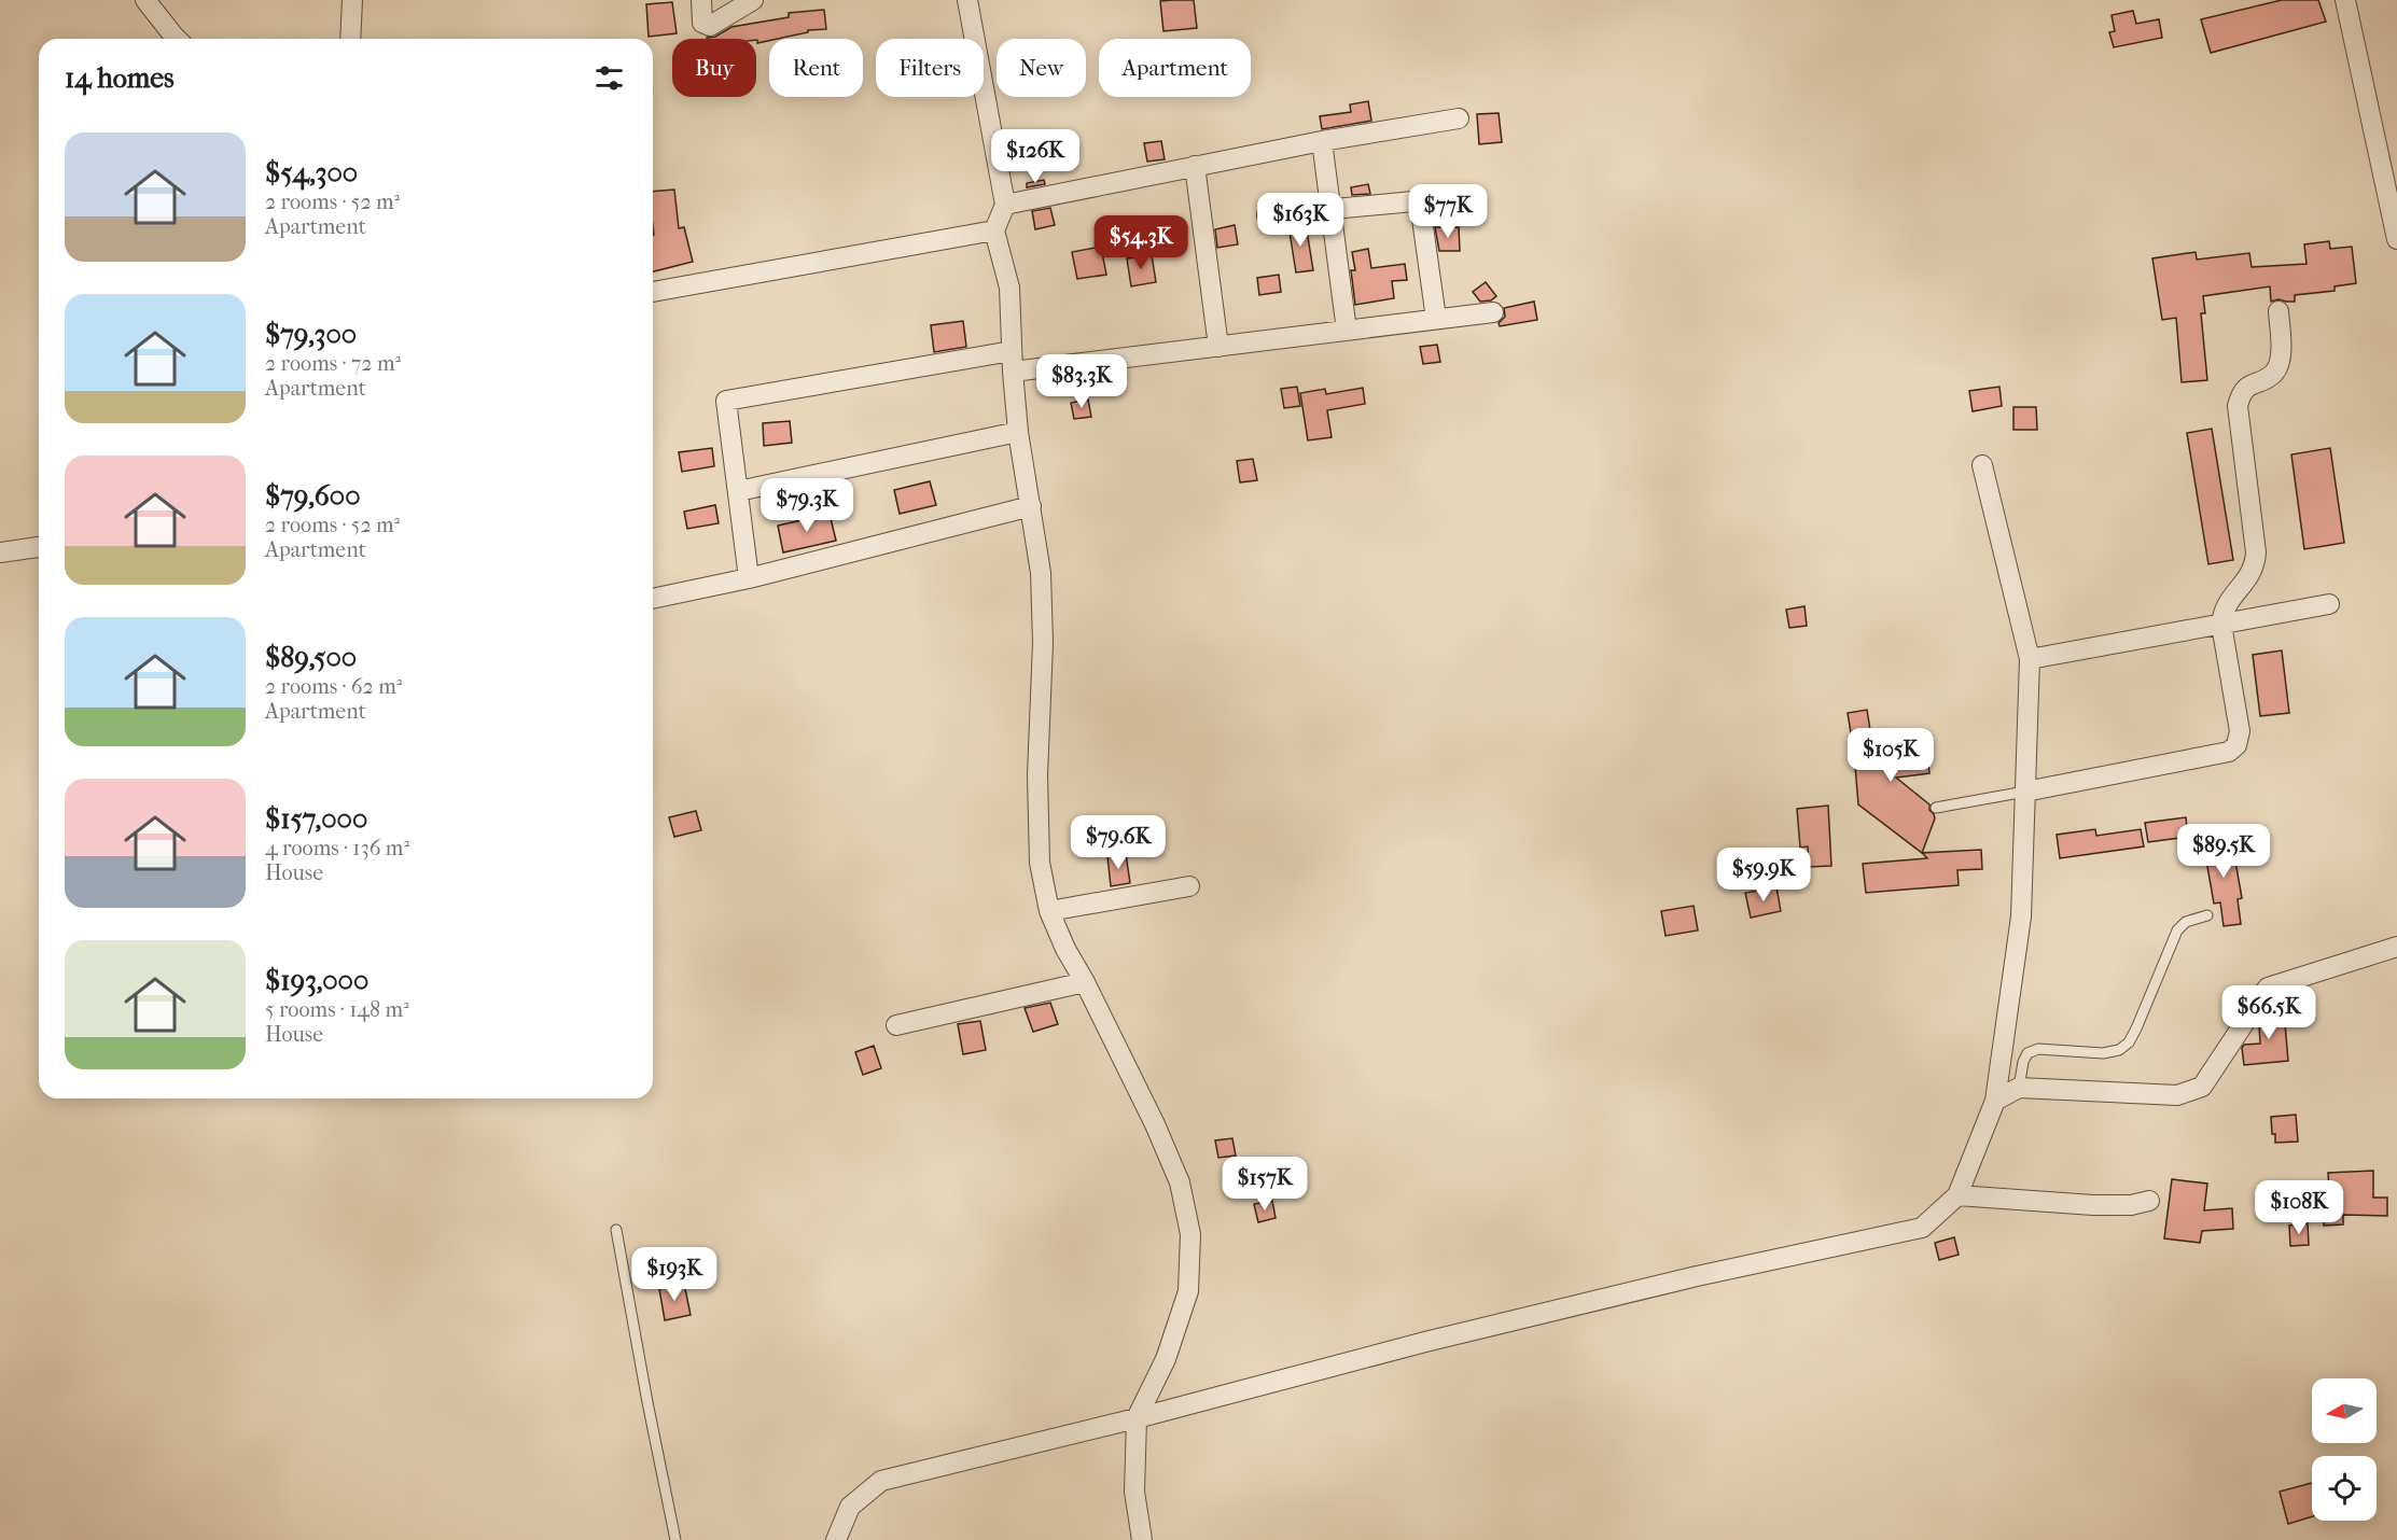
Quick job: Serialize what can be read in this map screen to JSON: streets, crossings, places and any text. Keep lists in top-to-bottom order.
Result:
{
  "north": "left",
  "page": {
    "chip": [
      "Buy",
      "Rent",
      "Filters",
      "New",
      "Apartment"
    ],
    "heading": "14 homes",
    "list": [
      {
        "name": "$54,300",
        "note": "2 rooms · 52 m² · Apartment"
      },
      {
        "name": "$79,300",
        "note": "2 rooms · 72 m² · Apartment"
      },
      {
        "name": "$79,600",
        "note": "2 rooms · 52 m² · Apartment"
      },
      {
        "name": "$89,500",
        "note": "2 rooms · 62 m² · Apartment"
      },
      {
        "name": "$157,000",
        "note": "4 rooms · 136 m² · House"
      },
      {
        "name": "$193,000",
        "note": "5 rooms · 148 m² · House"
      }
    ],
    "price": [
      "$126K",
      "$77K",
      "$163K",
      "$54.3K",
      "$83.3K",
      "$79.3K",
      "$105K",
      "$79.6K",
      "$89.5K",
      "$59.9K",
      "$66.5K",
      "$157K",
      "$108K",
      "$193K"
    ]
  }
}
